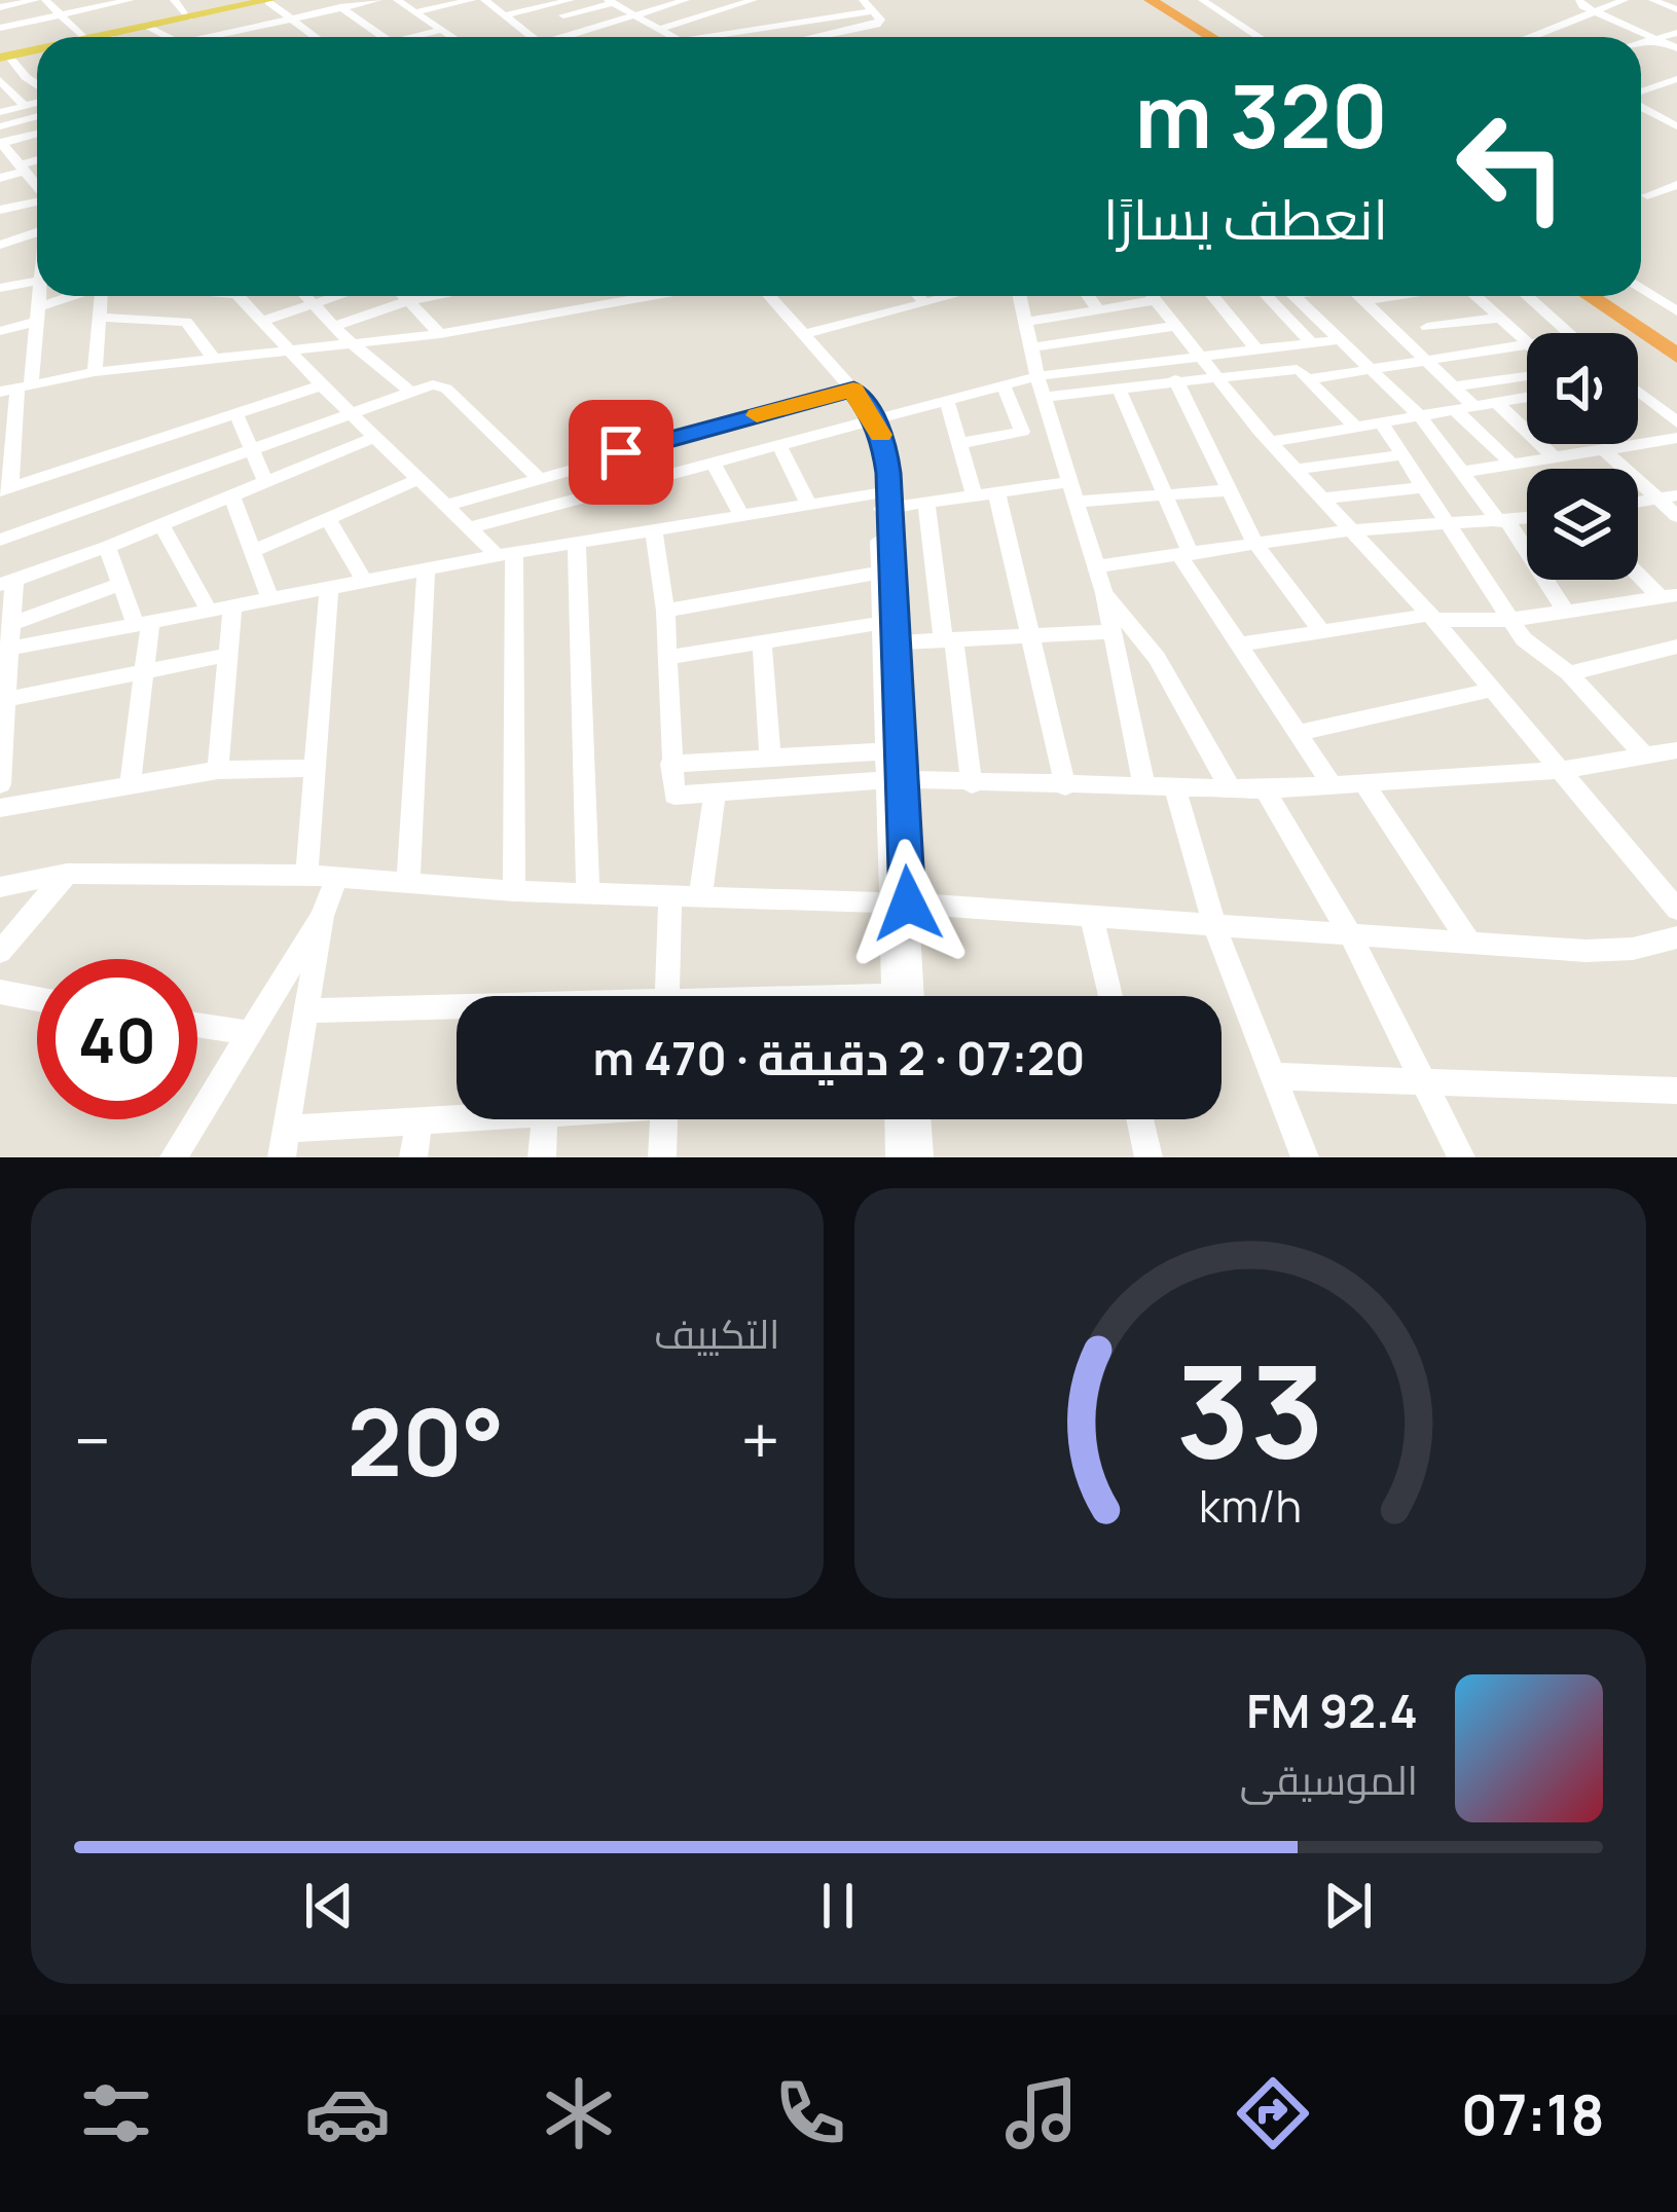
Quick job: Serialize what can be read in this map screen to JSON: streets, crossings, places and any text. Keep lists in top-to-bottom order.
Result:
{
  "page": {
    "turn": ["320 m", "انعطف يسارًا"],
    "limit": "40",
    "trip": "07:20 · 2 دقيقة · 470 m",
    "tile": "التكييف",
    "heat": ["−", "20°", "+"],
    "song": ["92.4 FM", "الموسيقى"],
    "tabs": "07:18",
    "gauge": ["33", "km/h"]
  }
}
